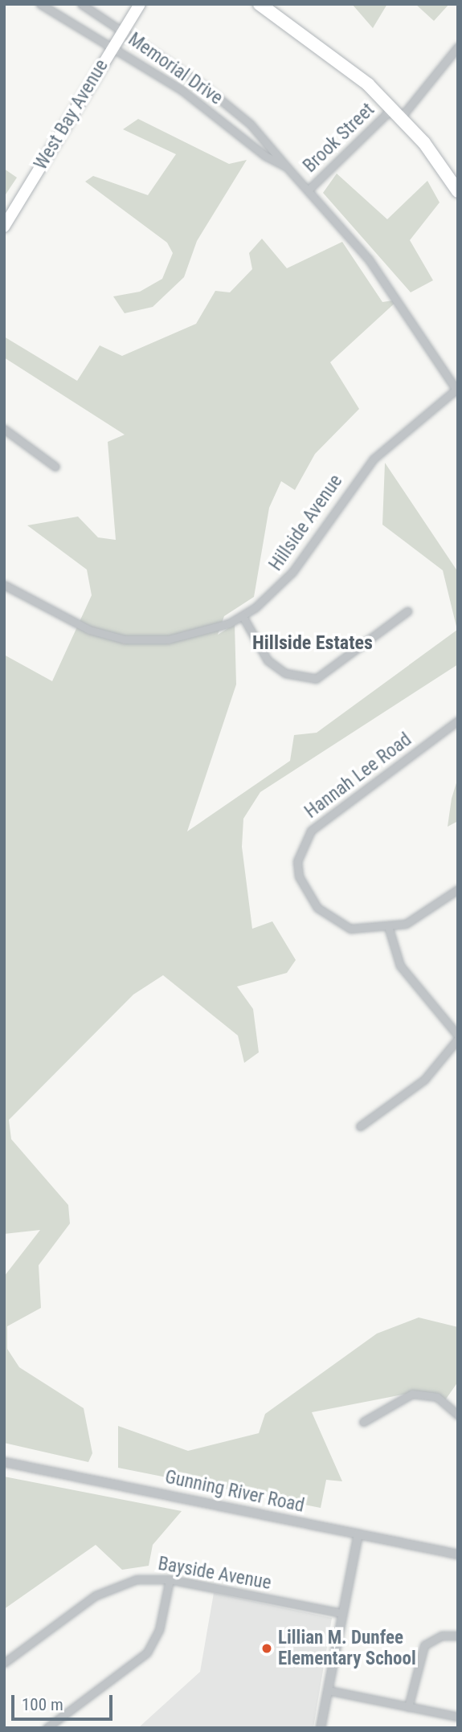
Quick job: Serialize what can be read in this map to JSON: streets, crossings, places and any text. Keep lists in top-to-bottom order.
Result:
{
  "streets": {
    "main road": ["West Bay Avenue"],
    "street": [
      "Memorial Drive",
      "Brook Street",
      "Hillside Avenue",
      "Hannah Lee Road",
      "Gunning River Road",
      "Bayside Avenue"
    ]
  },
  "crossings": [
    ["Memorial Drive", "West Bay Avenue"],
    ["Memorial Drive", "Brook Street"],
    ["Memorial Drive", "Hillside Avenue"]
  ],
  "districts": ["Hillside Estates"],
  "places": ["Lillian M. Dunfee Elementary School"],
  "scale_bar": "100 m"
}
